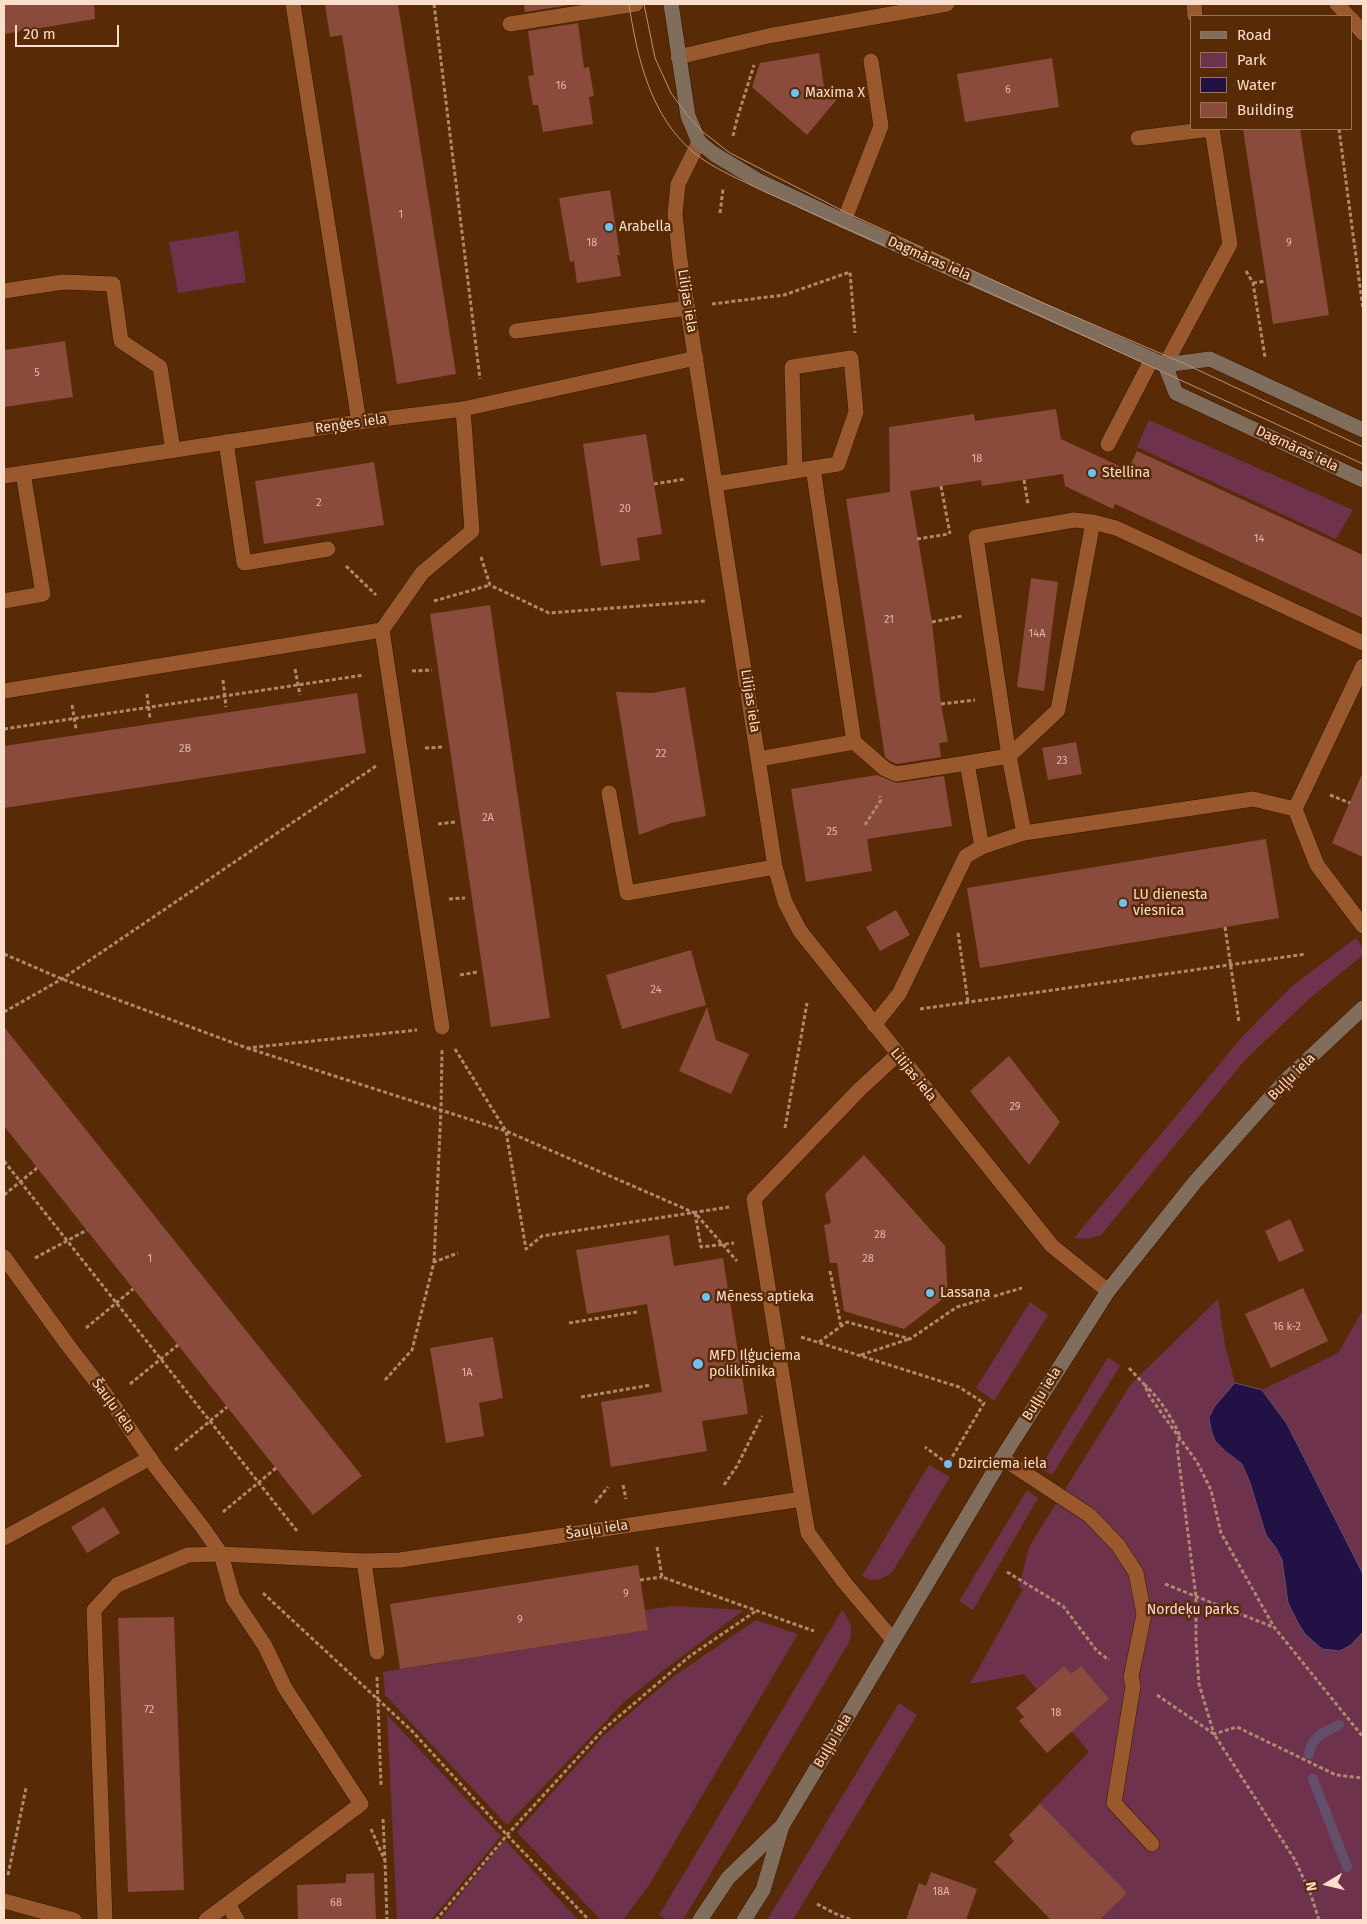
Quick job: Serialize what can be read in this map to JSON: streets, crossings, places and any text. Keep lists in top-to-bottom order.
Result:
{
  "streets": {
    "street": [
      "Dagmāras iela",
      "Lilijas iela",
      "Reņģes iela",
      "Buļļu iela",
      "Šauļu iela"
    ]
  },
  "crossings": [
    ["Dagmāras iela", "Lilijas iela"],
    ["Lilijas iela", "Reņģes iela"],
    ["Lilijas iela", "Buļļu iela"]
  ],
  "parks": ["Nordeķu parks"],
  "places": [
    "Maxima X",
    "Arabella",
    "Stellina",
    "LU dienesta viesnica",
    "Lassana",
    "Mēness aptieka",
    "MFD Iļģuciema poliklīnika",
    "Dzirciema iela"
  ],
  "house_numbers": [
    "16",
    "6",
    "1",
    "18",
    "9",
    "5",
    "18",
    "2",
    "20",
    "14",
    "21",
    "14A",
    "2B",
    "22",
    "23",
    "2A",
    "25",
    "24",
    "29",
    "28",
    "1",
    "28",
    "16 k-2",
    "1A",
    "9",
    "9",
    "72",
    "18",
    "18A",
    "68"
  ],
  "legend": [
    "Road",
    "Park",
    "Water",
    "Building"
  ],
  "scale_bar": "20 m",
  "north": "left"
}
